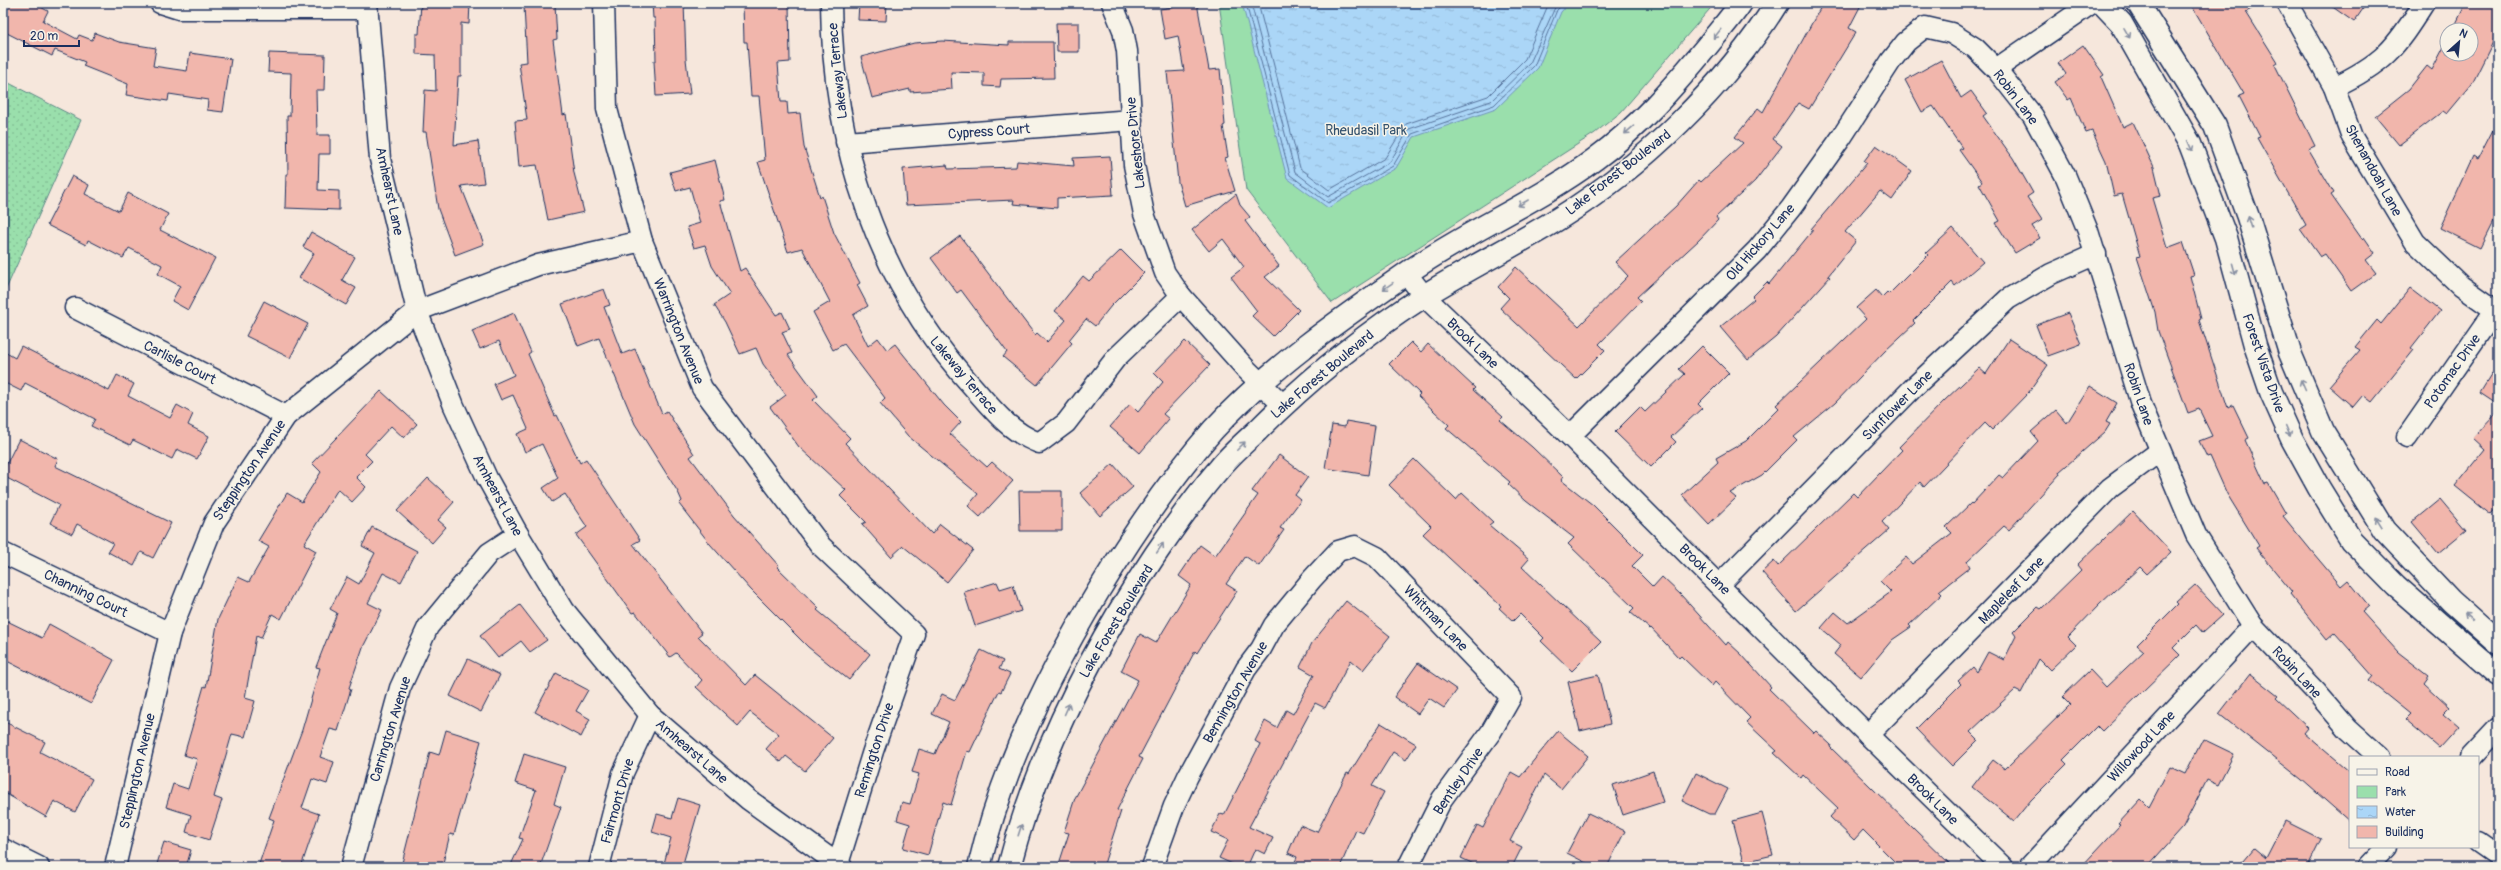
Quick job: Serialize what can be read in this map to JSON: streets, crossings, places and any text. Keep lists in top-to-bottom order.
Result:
{
  "streets": {
    "street": [
      "Lakeway Terrace",
      "Robin Lane",
      "Cypress Court",
      "Lakeshore Drive",
      "Shenandoah Lane",
      "Lake Forest Boulevard",
      "Amhearst Lane",
      "Old Hickory Lane",
      "Warrington Avenue",
      "Brook Lane",
      "Carlisle Court",
      "Forest Vista Drive",
      "Potomac Drive",
      "Sunflower Lane",
      "Steppington Avenue",
      "Mapleleaf Lane",
      "Channing Court",
      "Whitman Lane",
      "Bennington Avenue",
      "Carrington Avenue",
      "Willowood Lane",
      "Remington Drive",
      "Bentley Drive",
      "Fairmont Drive"
    ]
  },
  "crossings": [
    ["Lakeway Terrace", "Cypress Court"],
    ["Lakeway Terrace", "Lakeshore Drive"],
    ["Robin Lane", "Old Hickory Lane"],
    ["Robin Lane", "Sunflower Lane"],
    ["Robin Lane", "Mapleleaf Lane"],
    ["Robin Lane", "Willowood Lane"],
    ["Cypress Court", "Lakeshore Drive"],
    ["Lakeshore Drive", "Lake Forest Boulevard"],
    ["Shenandoah Lane", "Potomac Drive"],
    ["Lake Forest Boulevard", "Brook Lane"],
    ["Amhearst Lane", "Steppington Avenue"],
    ["Amhearst Lane", "Carrington Avenue"],
    ["Amhearst Lane", "Remington Drive"],
    ["Amhearst Lane", "Fairmont Drive"],
    ["Old Hickory Lane", "Brook Lane"],
    ["Warrington Avenue", "Steppington Avenue"],
    ["Warrington Avenue", "Remington Drive"],
    ["Brook Lane", "Sunflower Lane"],
    ["Brook Lane", "Mapleleaf Lane"],
    ["Carlisle Court", "Steppington Avenue"],
    ["Steppington Avenue", "Channing Court"],
    ["Whitman Lane", "Bennington Avenue"],
    ["Whitman Lane", "Bentley Drive"]
  ],
  "parks": ["Rheudasil Park"],
  "legend": [
    "Road",
    "Park",
    "Water",
    "Building"
  ],
  "scale_bar": "20 m",
  "north": "top right"
}
